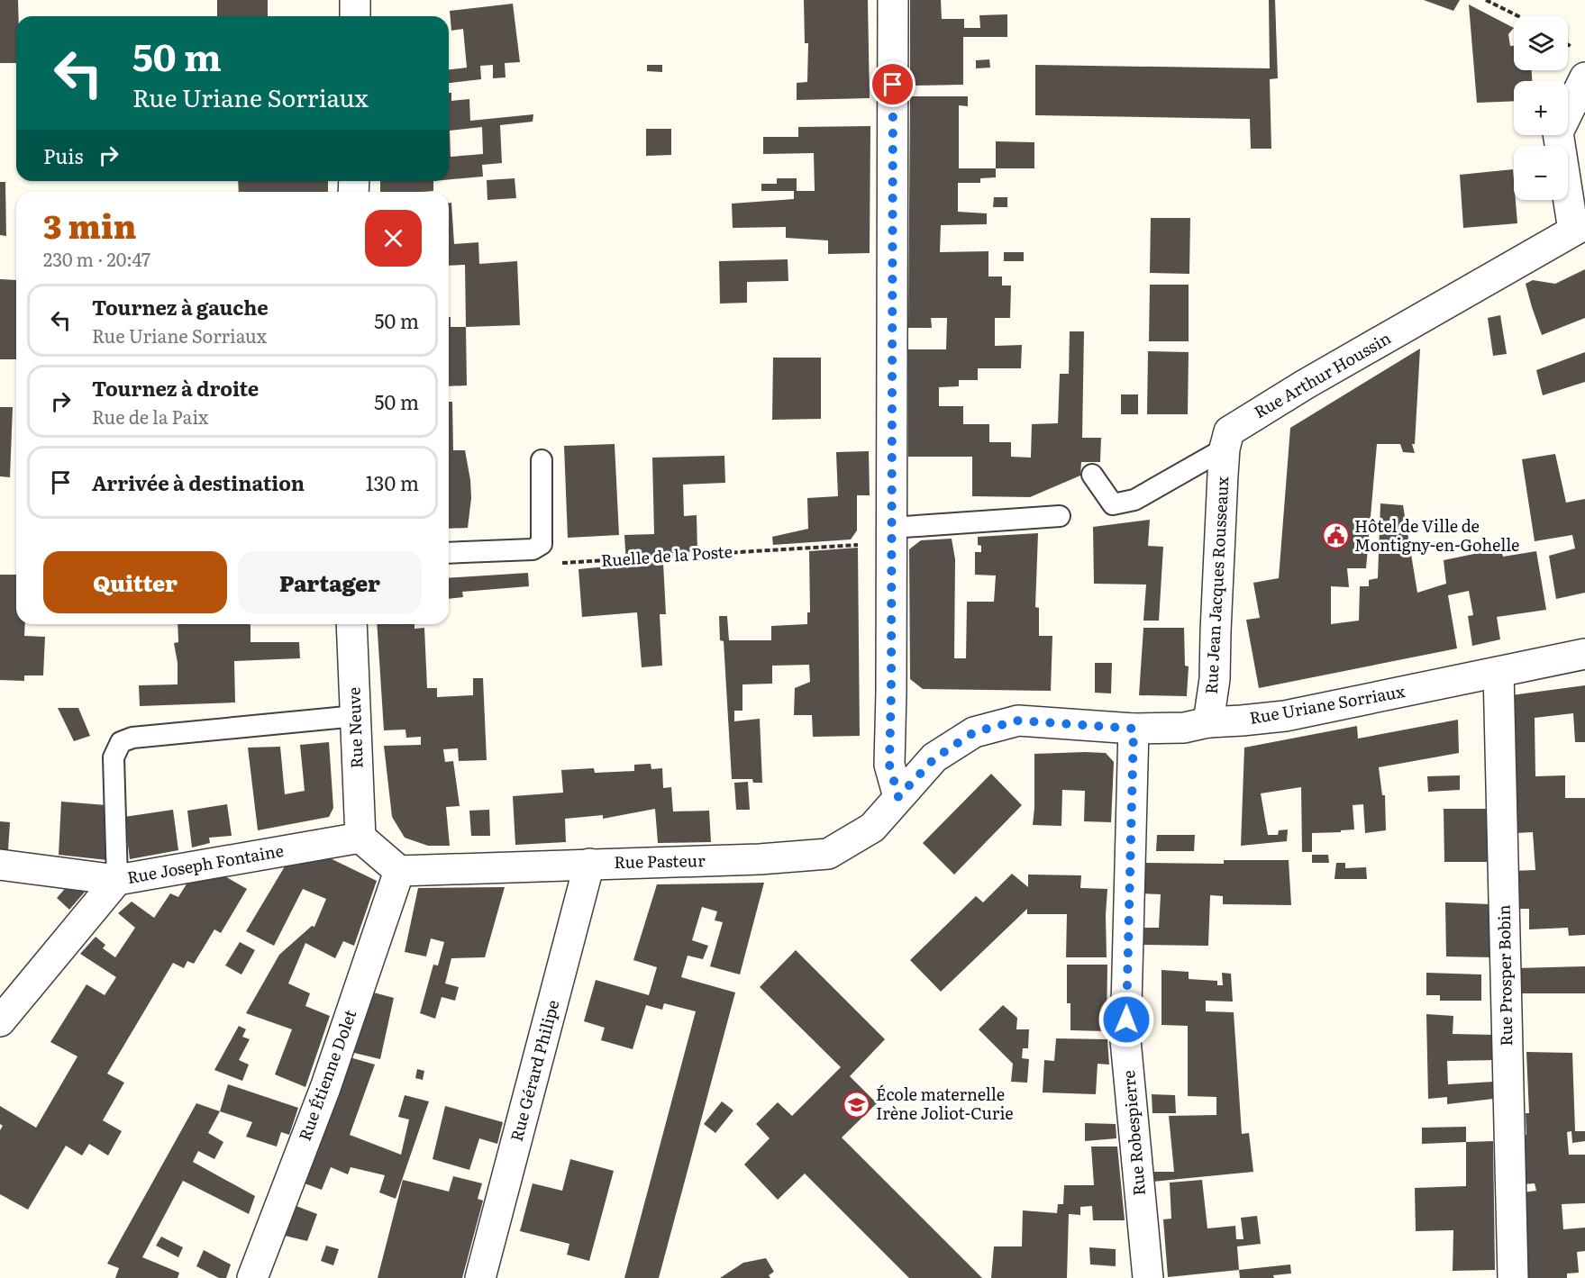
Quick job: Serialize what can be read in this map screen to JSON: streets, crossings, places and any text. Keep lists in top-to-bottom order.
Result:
{
  "streets": {
    "street": [
      "Rue Arthur Houssin",
      "Rue Jean Jacques Rousseaux",
      "Rue Uriane Sorriaux",
      "Rue Neuve",
      "Rue Pasteur",
      "Rue Joseph Fontaine",
      "Rue Prosper Bobin",
      "Rue Gérard Philipe",
      "Rue Étienne Dolet",
      "Rue Robespierre"
    ],
    "path": ["Ruelle de la Poste"]
  },
  "crossings": [
    ["Rue Arthur Houssin", "Rue Jean Jacques Rousseaux"],
    ["Rue Jean Jacques Rousseaux", "Rue Uriane Sorriaux"],
    ["Rue Uriane Sorriaux", "Rue Pasteur"],
    ["Rue Uriane Sorriaux", "Rue Prosper Bobin"],
    ["Rue Uriane Sorriaux", "Rue Robespierre"],
    ["Rue Neuve", "Rue Joseph Fontaine"],
    ["Rue Pasteur", "Rue Gérard Philipe"],
    ["Rue Pasteur", "Rue Étienne Dolet"]
  ],
  "places": {
    "public building": ["Hôtel de Ville de Montigny-en-Gohelle"],
    "school or university": ["École maternelle Irène Joliot-Curie"]
  },
  "page": {
    "map_buttons": ["+", "−"],
    "turn": ["50 m", "Rue Uriane Sorriaux"],
    "then": "Puis",
    "heading": ["3 min", "230 m · 20:47"],
    "list": [
      {
        "name": "Tournez à gauche",
        "note": "Rue Uriane Sorriaux",
        "value": "50 m"
      },
      {
        "name": "Tournez à droite",
        "note": "Rue de la Paix",
        "value": "50 m"
      },
      {
        "name": "Arrivée à destination",
        "value": "130 m"
      }
    ],
    "buttons": ["Quitter", "Partager"]
  }
}
